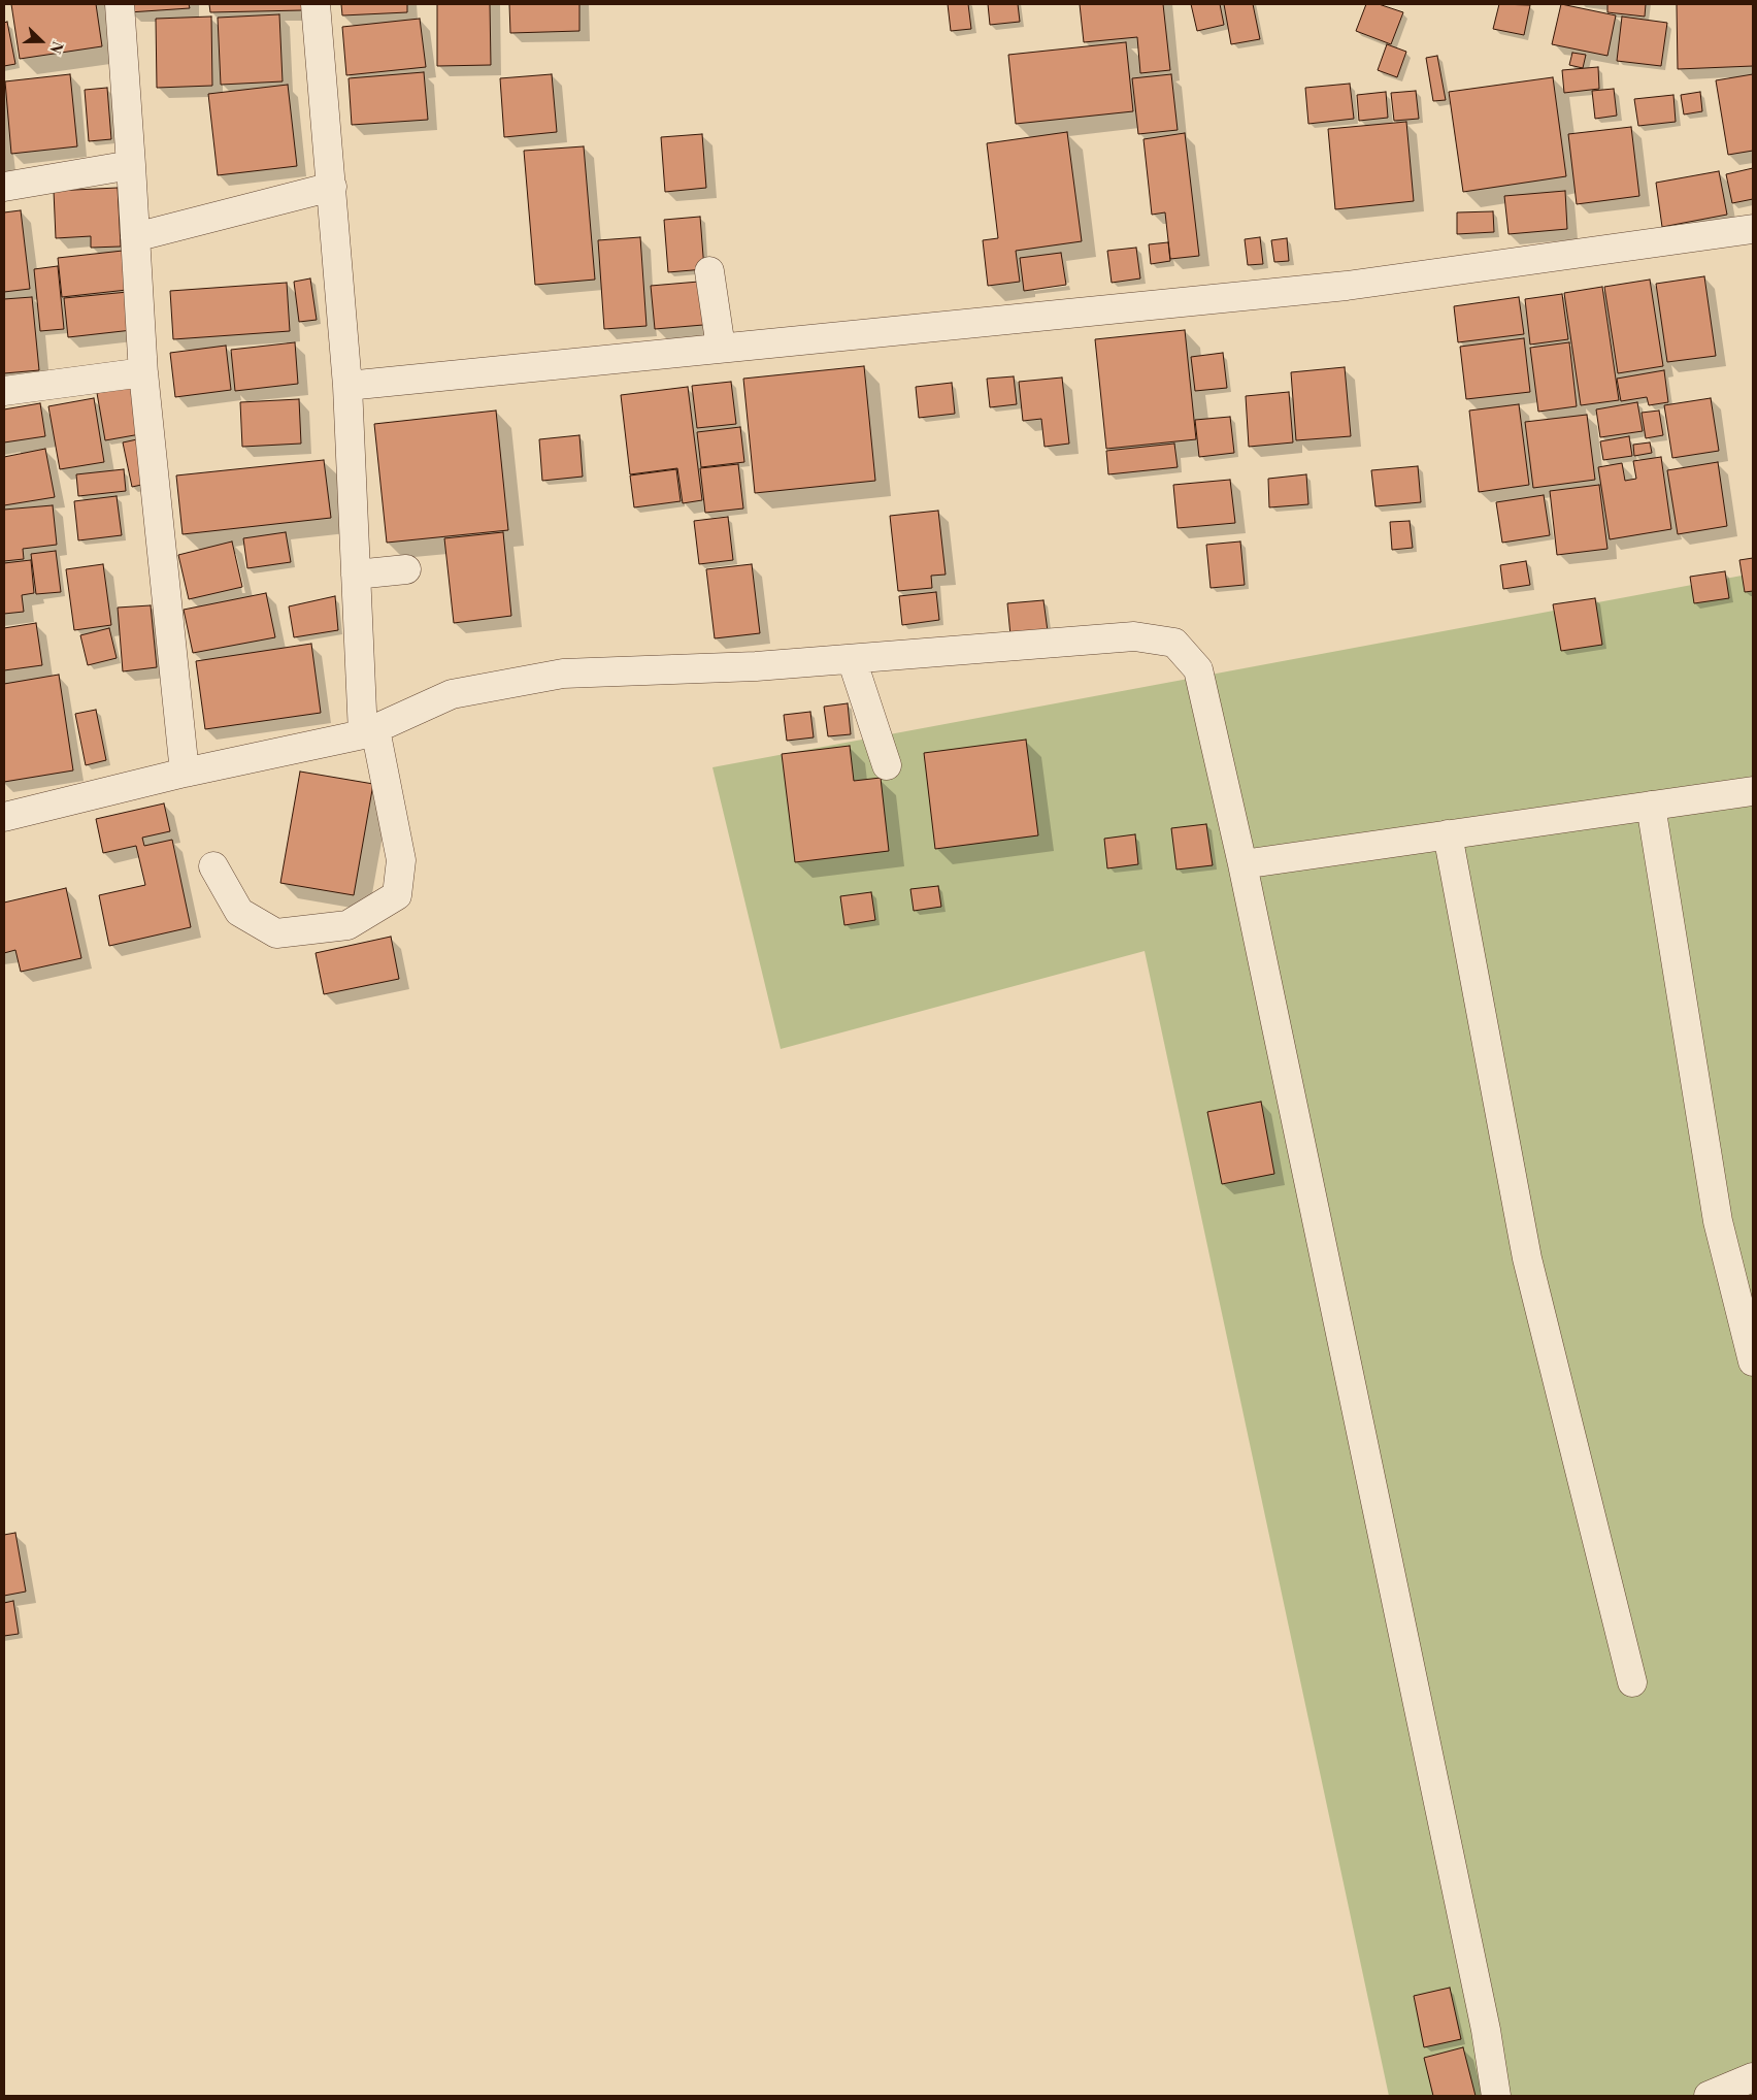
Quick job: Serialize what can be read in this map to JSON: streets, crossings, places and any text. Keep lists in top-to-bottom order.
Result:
{
  "north": "right"
}
